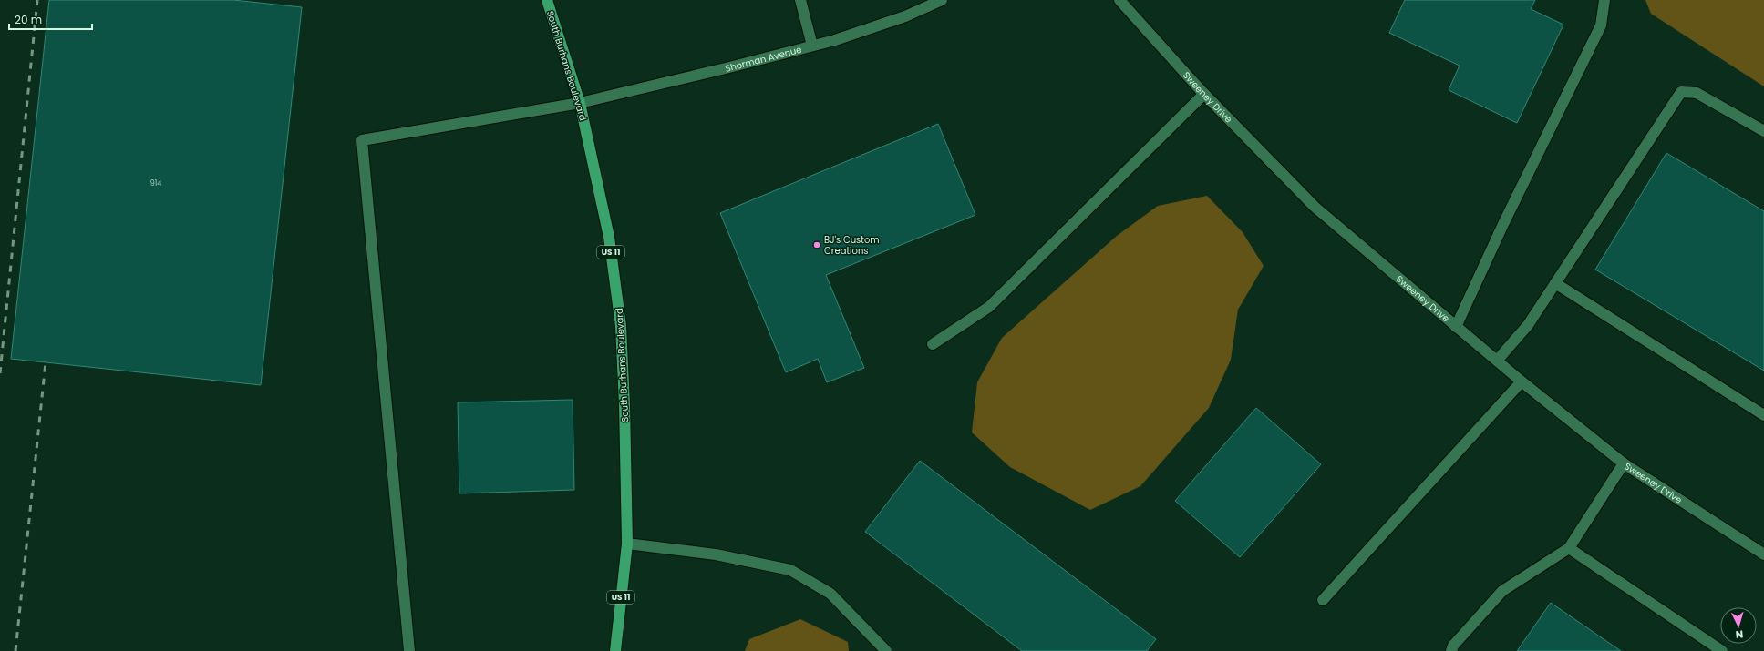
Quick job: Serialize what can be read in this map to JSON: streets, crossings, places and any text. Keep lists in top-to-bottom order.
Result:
{
  "streets": {
    "main road": ["South Burhans Boulevard", "US 11"],
    "street": ["Sherman Avenue", "Sweeney Drive"]
  },
  "crossings": [
    ["Sherman Avenue", "South Burhans Boulevard"]
  ],
  "places": ["BJ's Custom Creations"],
  "house_numbers": ["914"],
  "scale_bar": "20 m",
  "north": "bottom"
}
